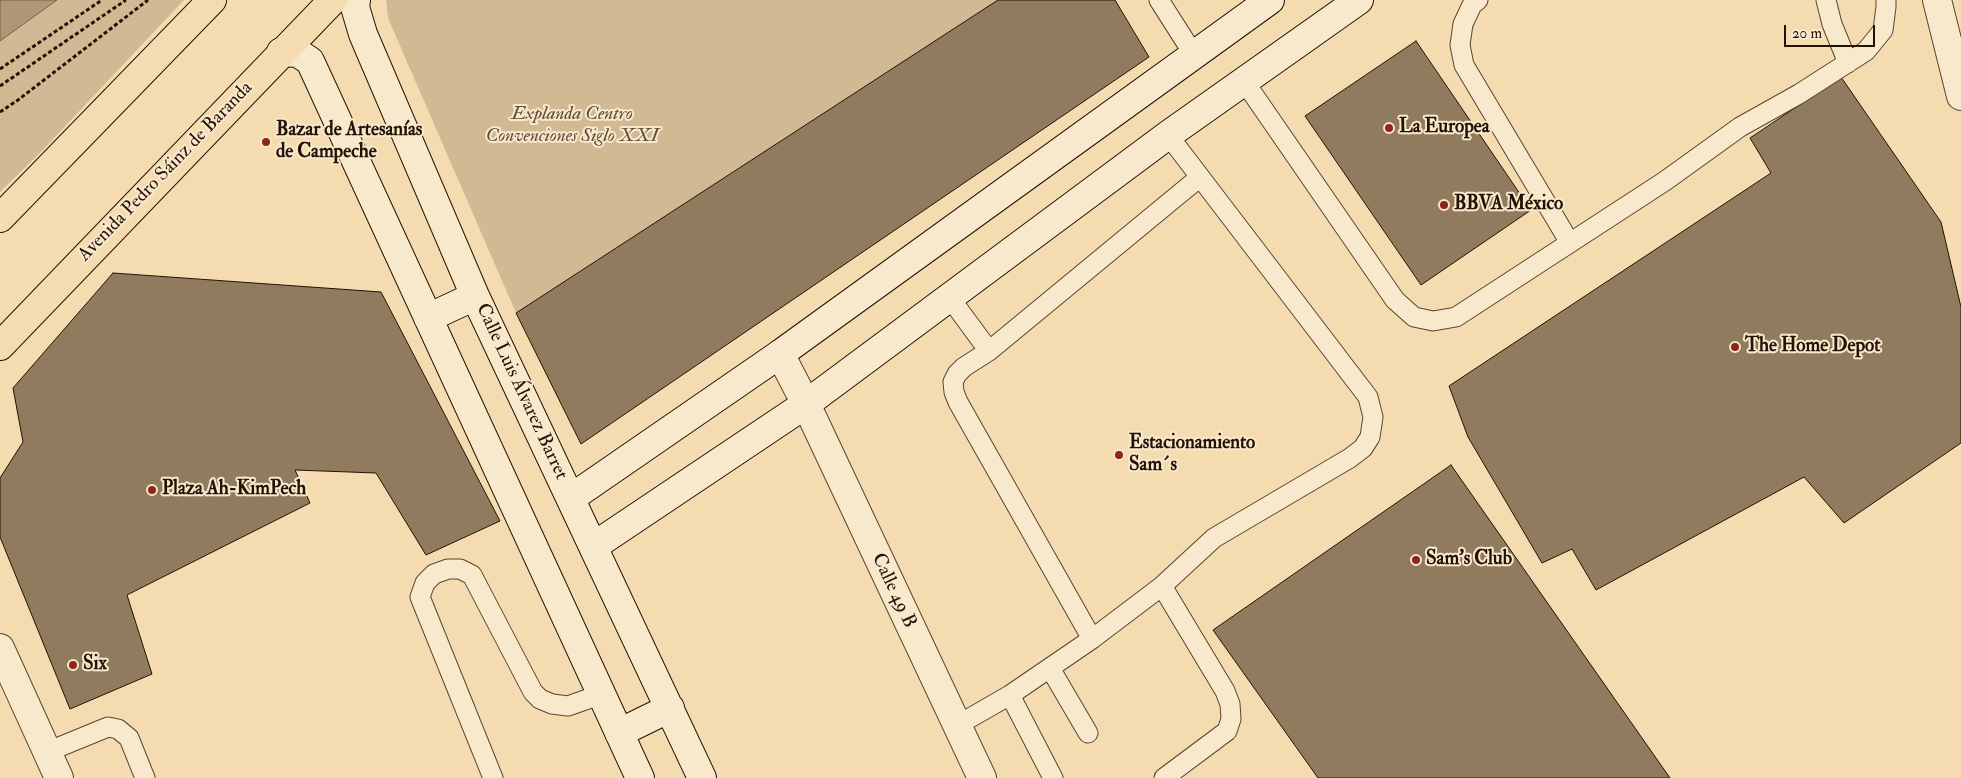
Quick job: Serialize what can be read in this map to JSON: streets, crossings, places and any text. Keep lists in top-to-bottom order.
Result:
{
  "streets": {
    "main road": ["Avenida Pedro Sáinz de Baranda", "Calle Luis Álvarez Barret", "Calle 49 B"]
  },
  "parks": ["Explanda Centro Convenciones Siglo XXI"],
  "places": [
    "La Europea",
    "Bazar de Artesanías de Campeche",
    "BBVA México",
    "The Home Depot",
    "Estacionamiento Sam´s",
    "Plaza Ah-KimPech",
    "Sam's Club",
    "Six"
  ],
  "scale_bar": "20 m"
}
